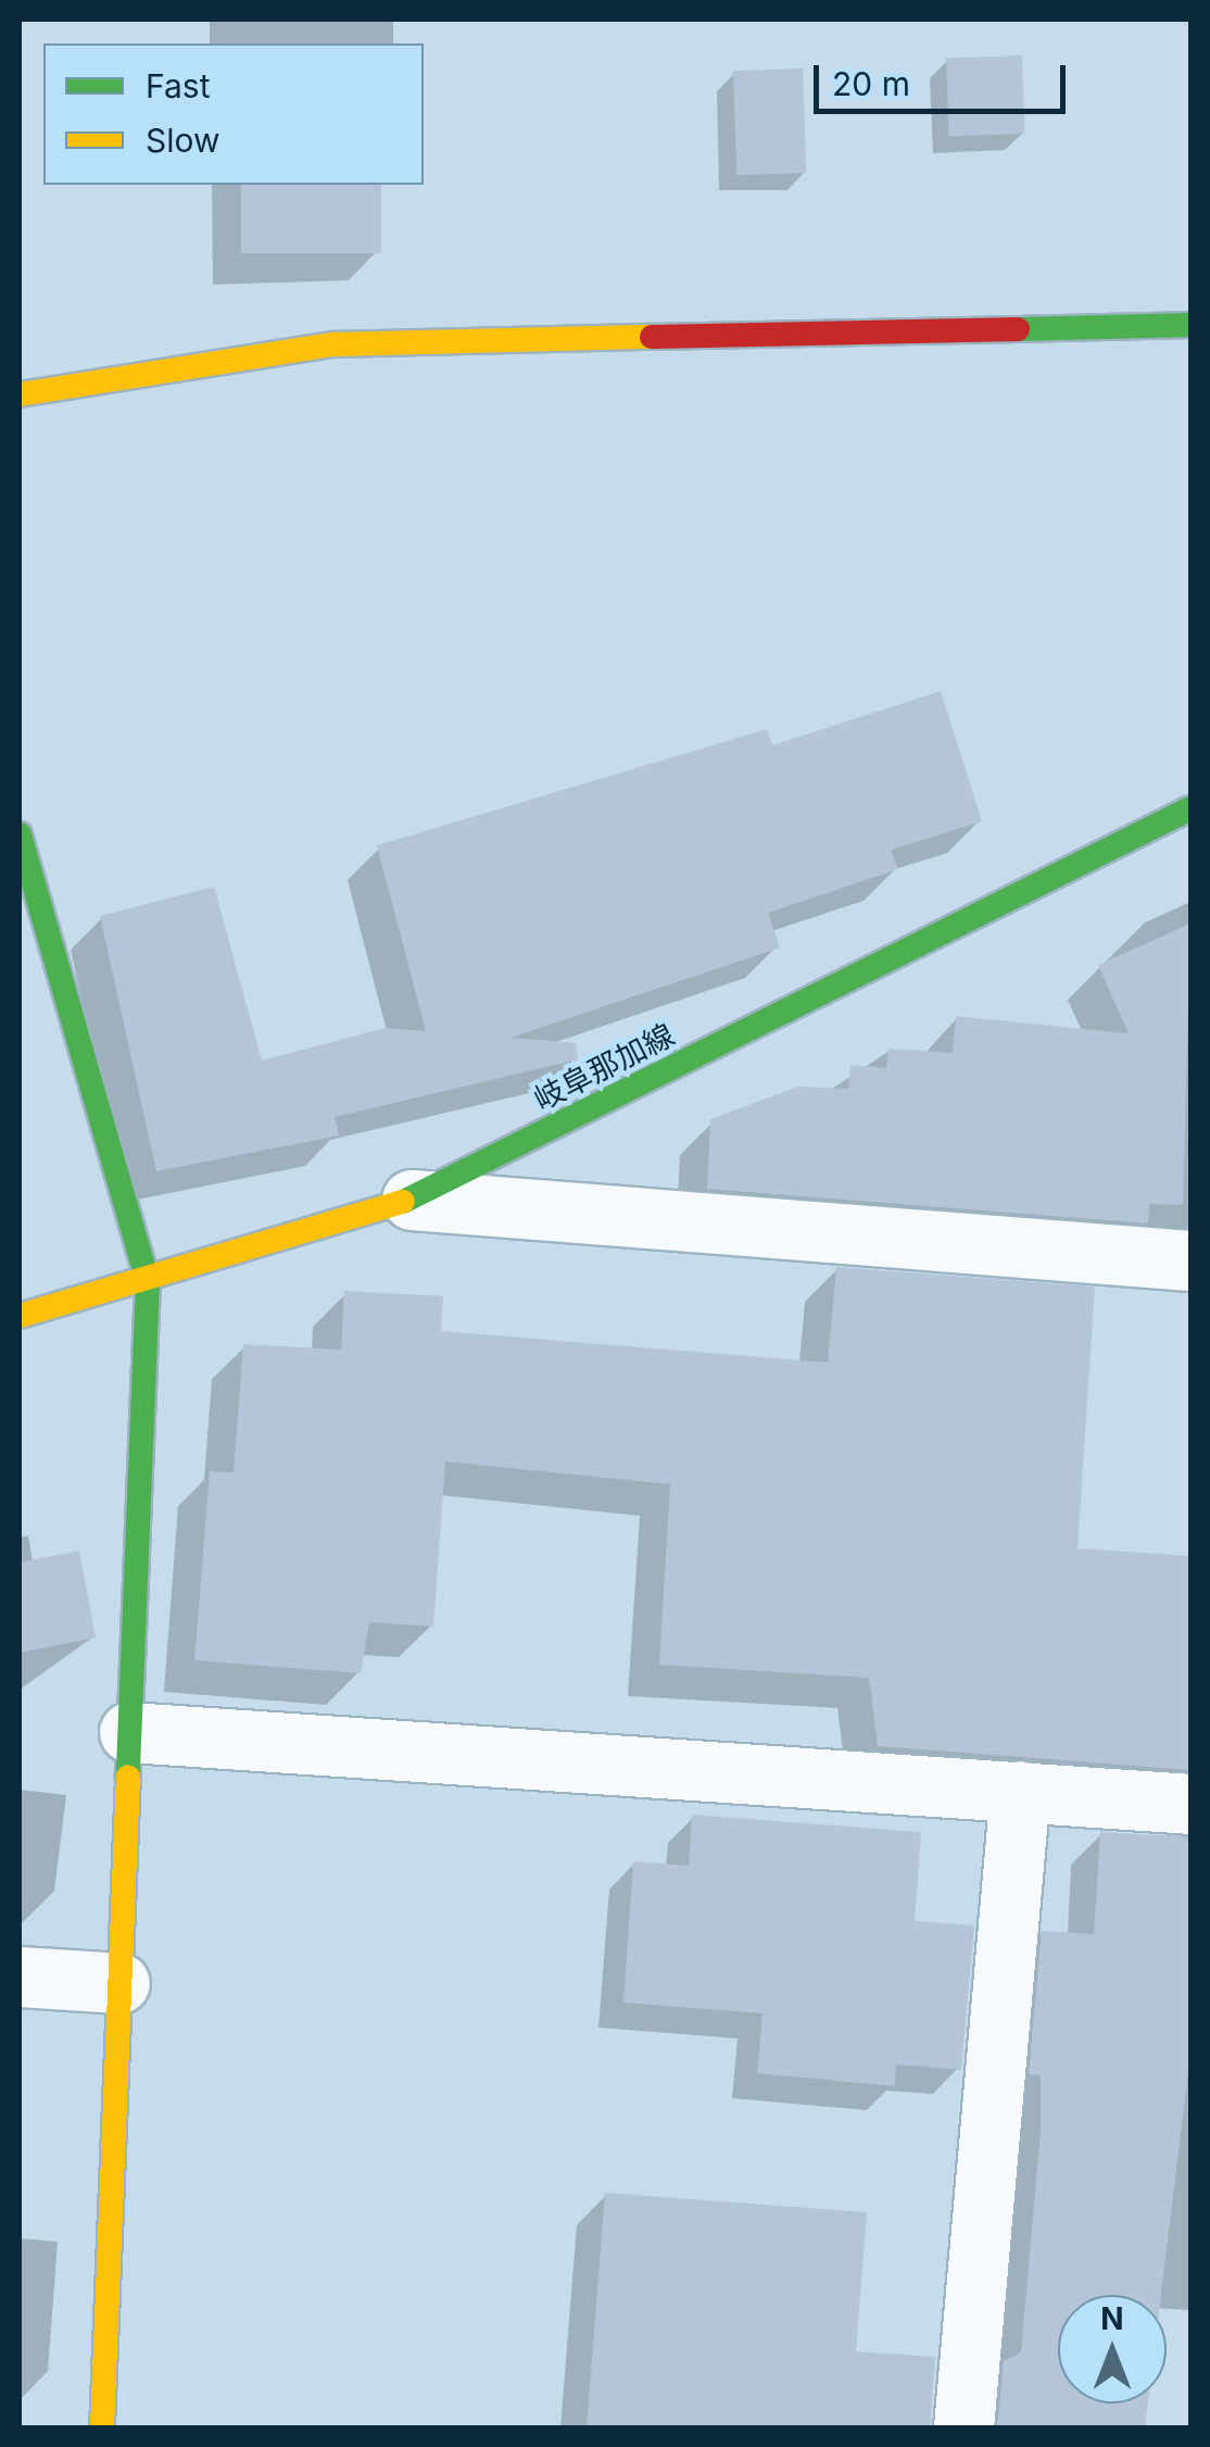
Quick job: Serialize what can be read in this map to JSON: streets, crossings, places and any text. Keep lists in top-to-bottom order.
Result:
{
  "streets": {
    "street": ["岐阜那加線"]
  },
  "legend": ["Fast", "Slow"],
  "scale_bar": "20 m",
  "north": "top"
}
